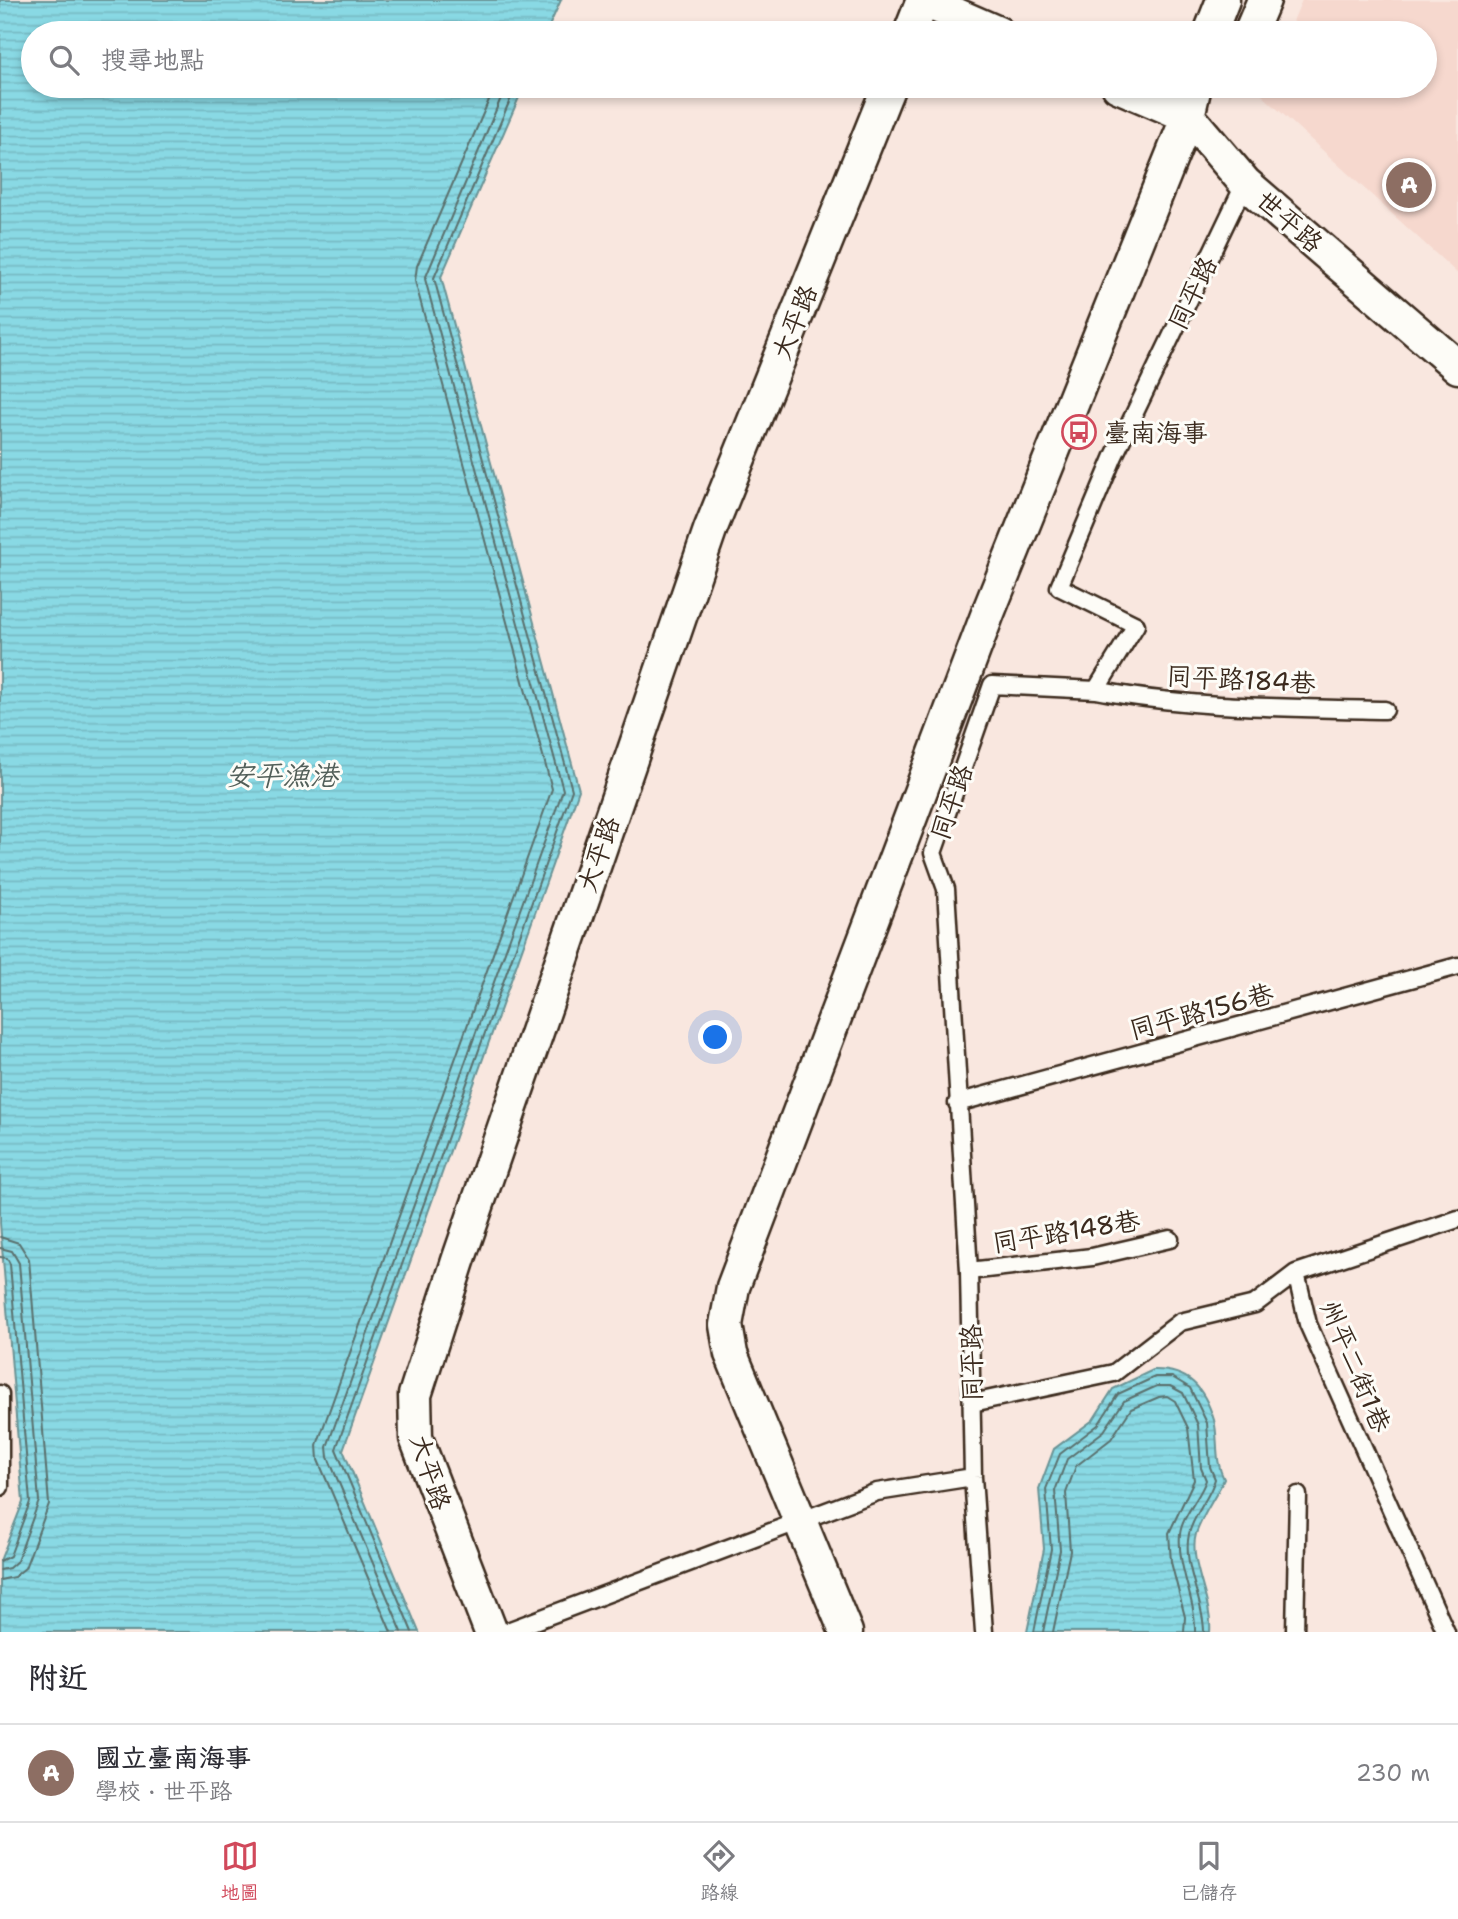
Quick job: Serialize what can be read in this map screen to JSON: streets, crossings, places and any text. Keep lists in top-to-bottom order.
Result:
{
  "streets": {
    "street": ["世平路", "同平路", "大平路"],
    "lane": [
      "同平路184巷",
      "同平路156巷",
      "同平路148巷",
      "州平二街1巷"
    ]
  },
  "crossings": [
    ["世平路", "同平路"],
    ["同平路", "同平路184巷"],
    ["同平路", "同平路156巷"],
    ["同平路", "同平路148巷"]
  ],
  "water": ["安平漁港"],
  "places": {
    "bus stop": ["臺南海事"]
  },
  "page": {
    "search": "搜尋地點",
    "pins": "A",
    "heading": "附近",
    "list": [
      {
        "mark": "A",
        "name": "國立臺南海事",
        "note": "學校 · 世平路",
        "value": "230 m"
      }
    ],
    "nav": ["地圖", "路線", "已儲存"]
  }
}
